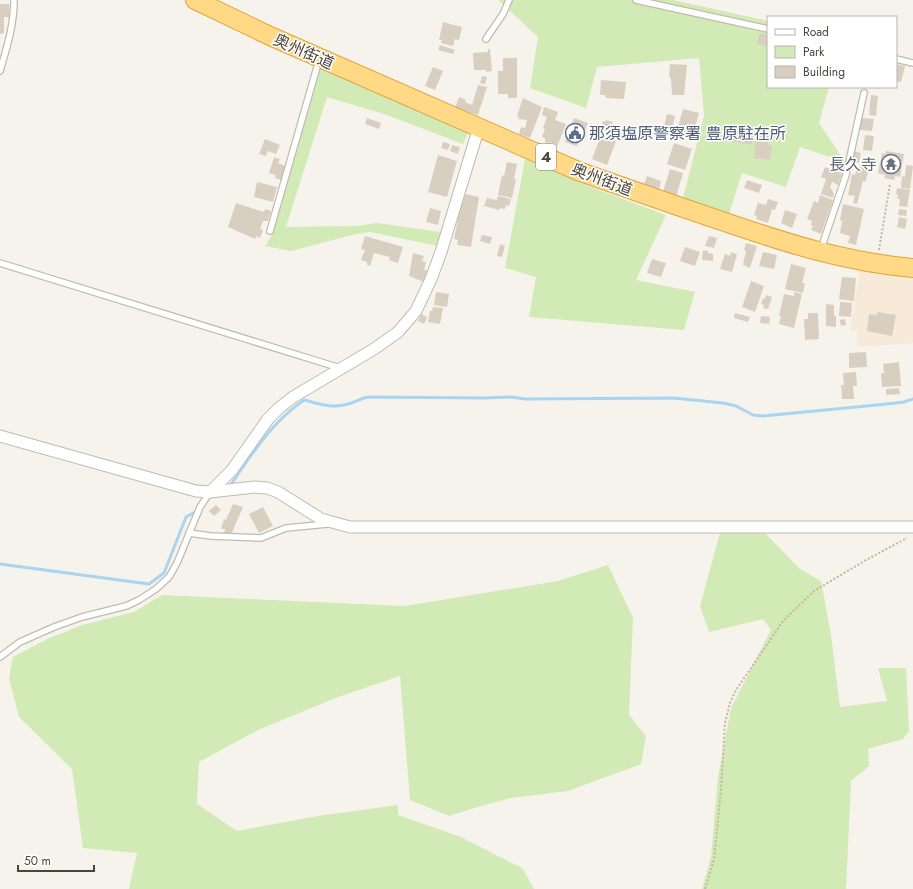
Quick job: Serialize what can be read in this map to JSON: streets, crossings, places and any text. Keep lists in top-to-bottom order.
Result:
{
  "streets": {
    "highway": ["奥州街道", "4"]
  },
  "places": {
    "public building": ["那須塩原警察署 豊原駐在所"],
    "temple": ["長久寺"]
  },
  "legend": ["Road", "Park", "Building"],
  "scale_bar": "50 m"
}
